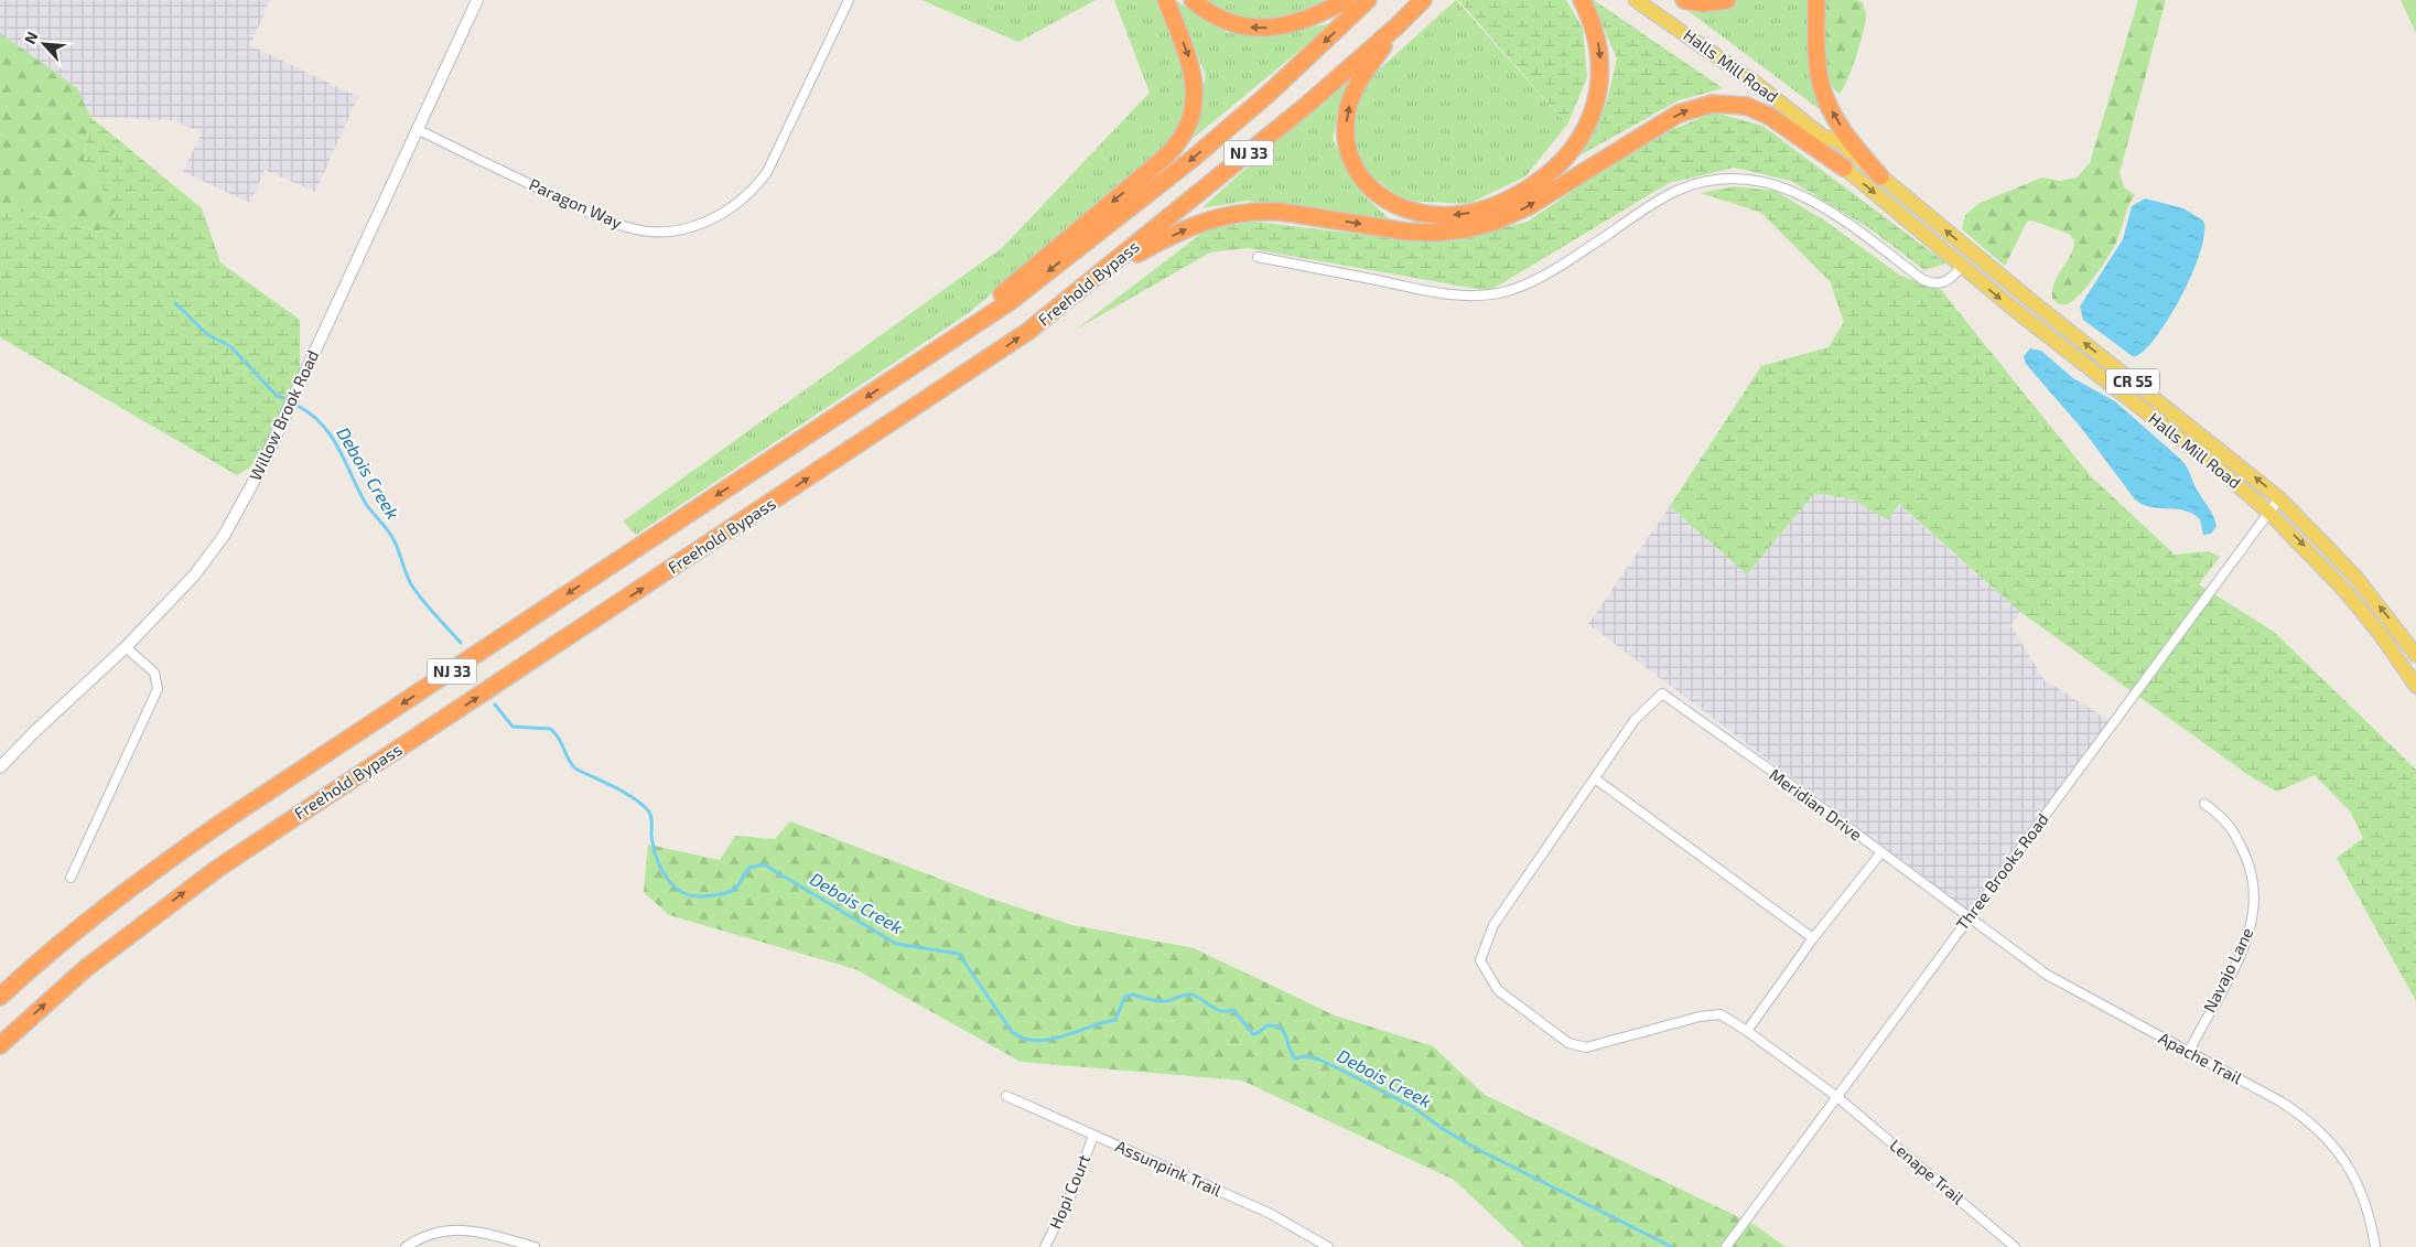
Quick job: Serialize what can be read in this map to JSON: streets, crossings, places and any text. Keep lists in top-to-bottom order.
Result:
{
  "streets": {
    "highway": ["NJ 33", "Freehold Bypass"],
    "main road": ["Halls Mill Road", "CR 55"],
    "street": [
      "Paragon Way",
      "Willow Brook Road",
      "Meridian Drive",
      "Three Brooks Road",
      "Navajo Lane",
      "Apache Trail",
      "Assunpink Trail",
      "Lenape Trail",
      "Hopi Court"
    ]
  },
  "crossings": [
    ["Halls Mill Road", "Three Brooks Road"],
    ["Paragon Way", "Willow Brook Road"],
    ["Meridian Drive", "Three Brooks Road"],
    ["Meridian Drive", "Apache Trail"],
    ["Meridian Drive", "Lenape Trail"],
    ["Three Brooks Road", "Apache Trail"],
    ["Three Brooks Road", "Lenape Trail"],
    ["Navajo Lane", "Apache Trail"],
    ["Assunpink Trail", "Hopi Court"]
  ],
  "water": ["Debois Creek"],
  "north": "top left"
}
